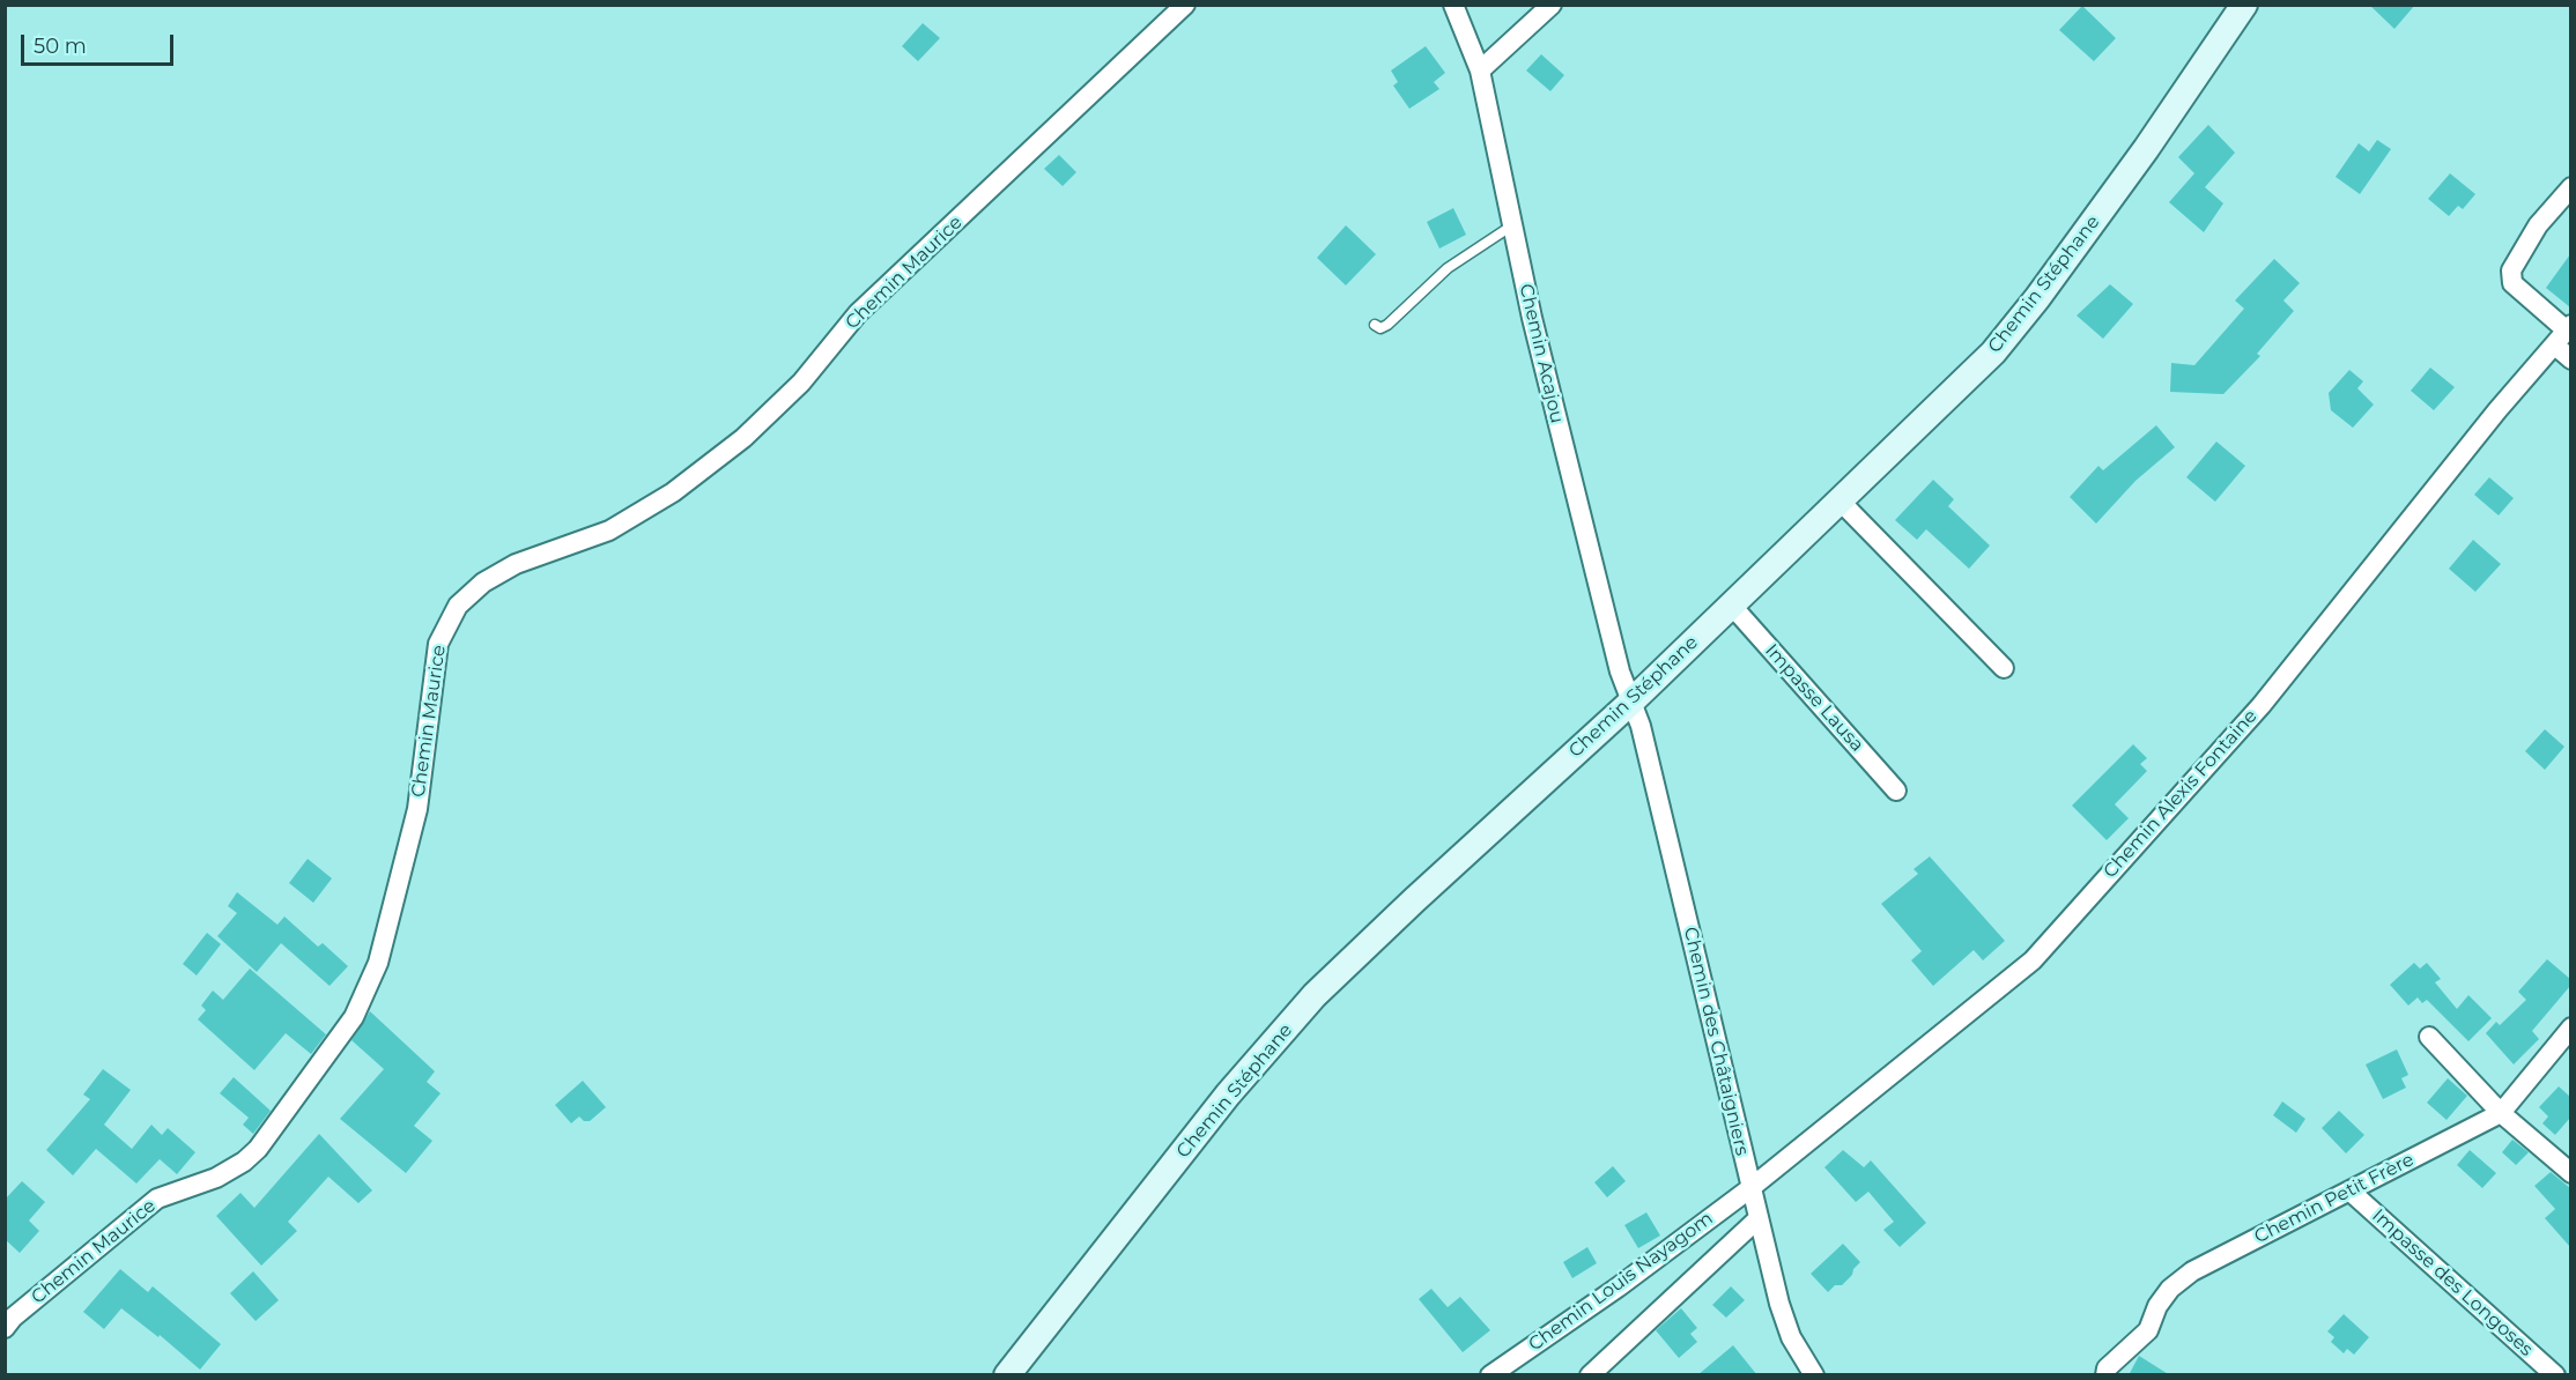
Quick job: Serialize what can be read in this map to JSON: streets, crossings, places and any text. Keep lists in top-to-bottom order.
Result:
{
  "streets": {
    "main road": ["Chemin Stéphane"],
    "street": [
      "Chemin Maurice",
      "Chemin Acajou",
      "Impasse Lausa",
      "Chemin Alexis Fontaine",
      "Chemin des Châtaigniers",
      "Chemin Petit Frère",
      "Chemin Louis Nayagom",
      "Impasse des Longoses"
    ]
  },
  "crossings": [
    ["Chemin Stéphane", "Chemin Acajou"],
    ["Chemin Stéphane", "Impasse Lausa"],
    ["Chemin Stéphane", "Chemin des Châtaigniers"],
    ["Chemin Acajou", "Chemin des Châtaigniers"],
    ["Chemin Alexis Fontaine", "Chemin des Châtaigniers"],
    ["Chemin Alexis Fontaine", "Chemin Louis Nayagom"],
    ["Chemin des Châtaigniers", "Chemin Louis Nayagom"],
    ["Chemin Petit Frère", "Impasse des Longoses"]
  ],
  "scale_bar": "50 m"
}
